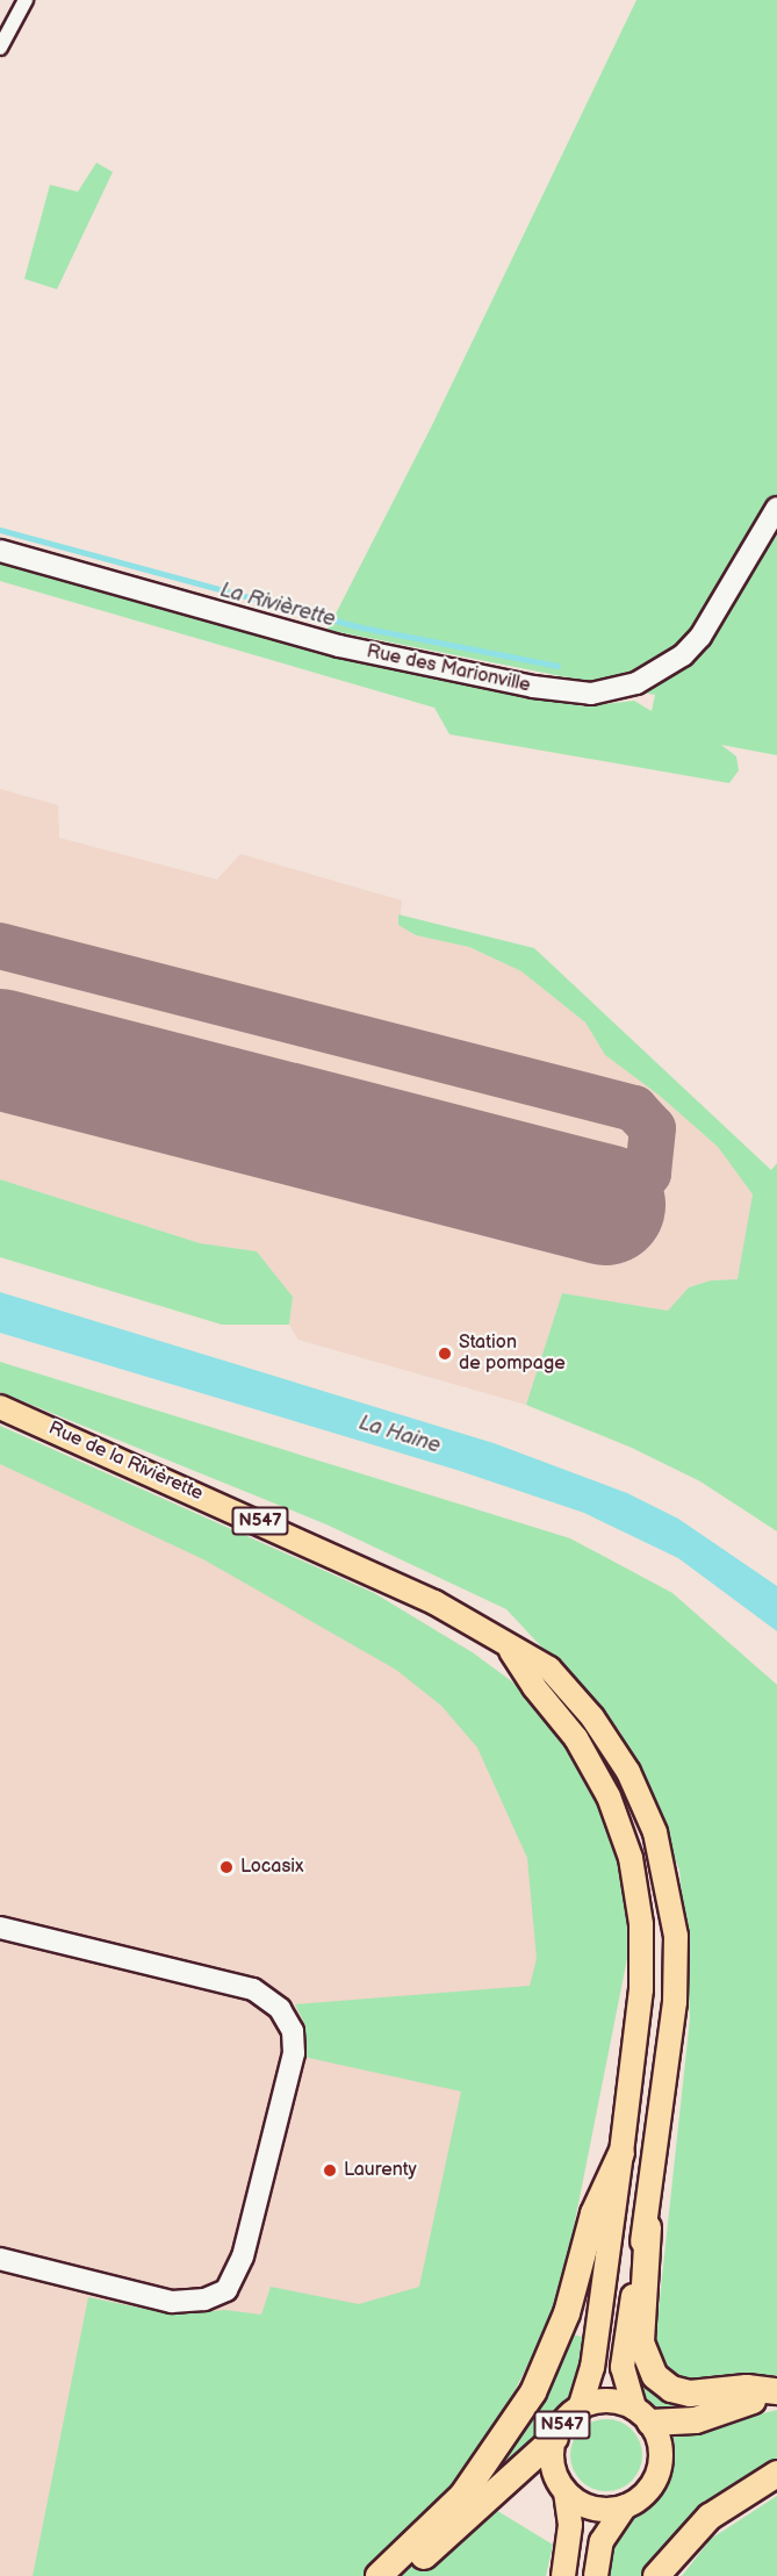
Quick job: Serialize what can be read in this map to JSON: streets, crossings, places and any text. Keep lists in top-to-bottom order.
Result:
{
  "streets": {
    "main road": ["Rue de la Rivièrette", "N547"],
    "street": ["Rue des Marionville"]
  },
  "crossings": [
    ["Rue de la Rivièrette", "N547"]
  ],
  "water": ["La Rivièrette", "La Haine"],
  "places": ["Station de pompage", "Locasix", "Laurenty"]
}
